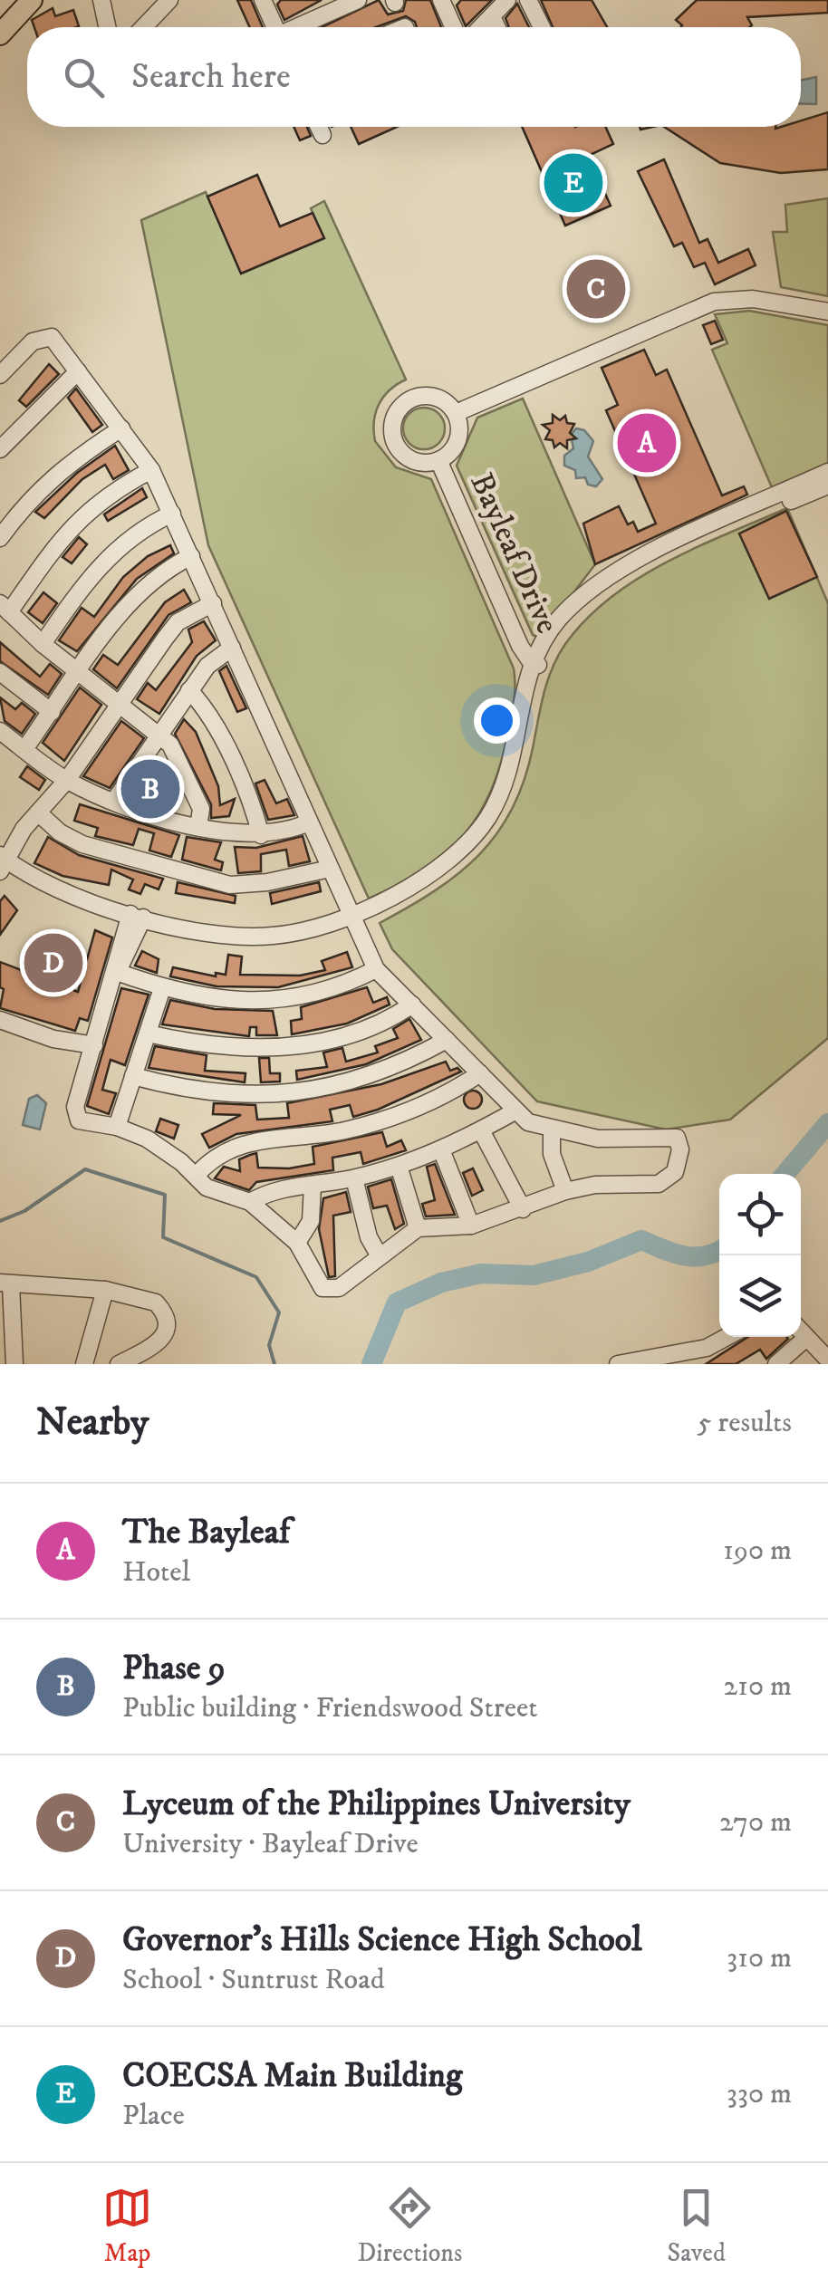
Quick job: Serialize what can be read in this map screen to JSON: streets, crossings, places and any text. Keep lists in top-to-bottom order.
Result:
{
  "streets": {
    "street": ["Bayleaf Drive"]
  },
  "page": {
    "search": "Search here",
    "pins": [
      "E",
      "C",
      "A",
      "B",
      "D"
    ],
    "heading": ["Nearby", "5 results"],
    "list": [
      {
        "mark": "A",
        "name": "The Bayleaf",
        "note": "Hotel",
        "value": "190 m"
      },
      {
        "mark": "B",
        "name": "Phase 9",
        "note": "Public building · Friendswood Street",
        "value": "210 m"
      },
      {
        "mark": "C",
        "name": "Lyceum of the Philippines University",
        "note": "University · Bayleaf Drive",
        "value": "270 m"
      },
      {
        "mark": "D",
        "name": "Governor's Hills Science High School",
        "note": "School · Suntrust Road",
        "value": "310 m"
      },
      {
        "mark": "E",
        "name": "COECSA Main Building",
        "note": "Place",
        "value": "330 m"
      }
    ],
    "nav": ["Map", "Directions", "Saved"]
  }
}
